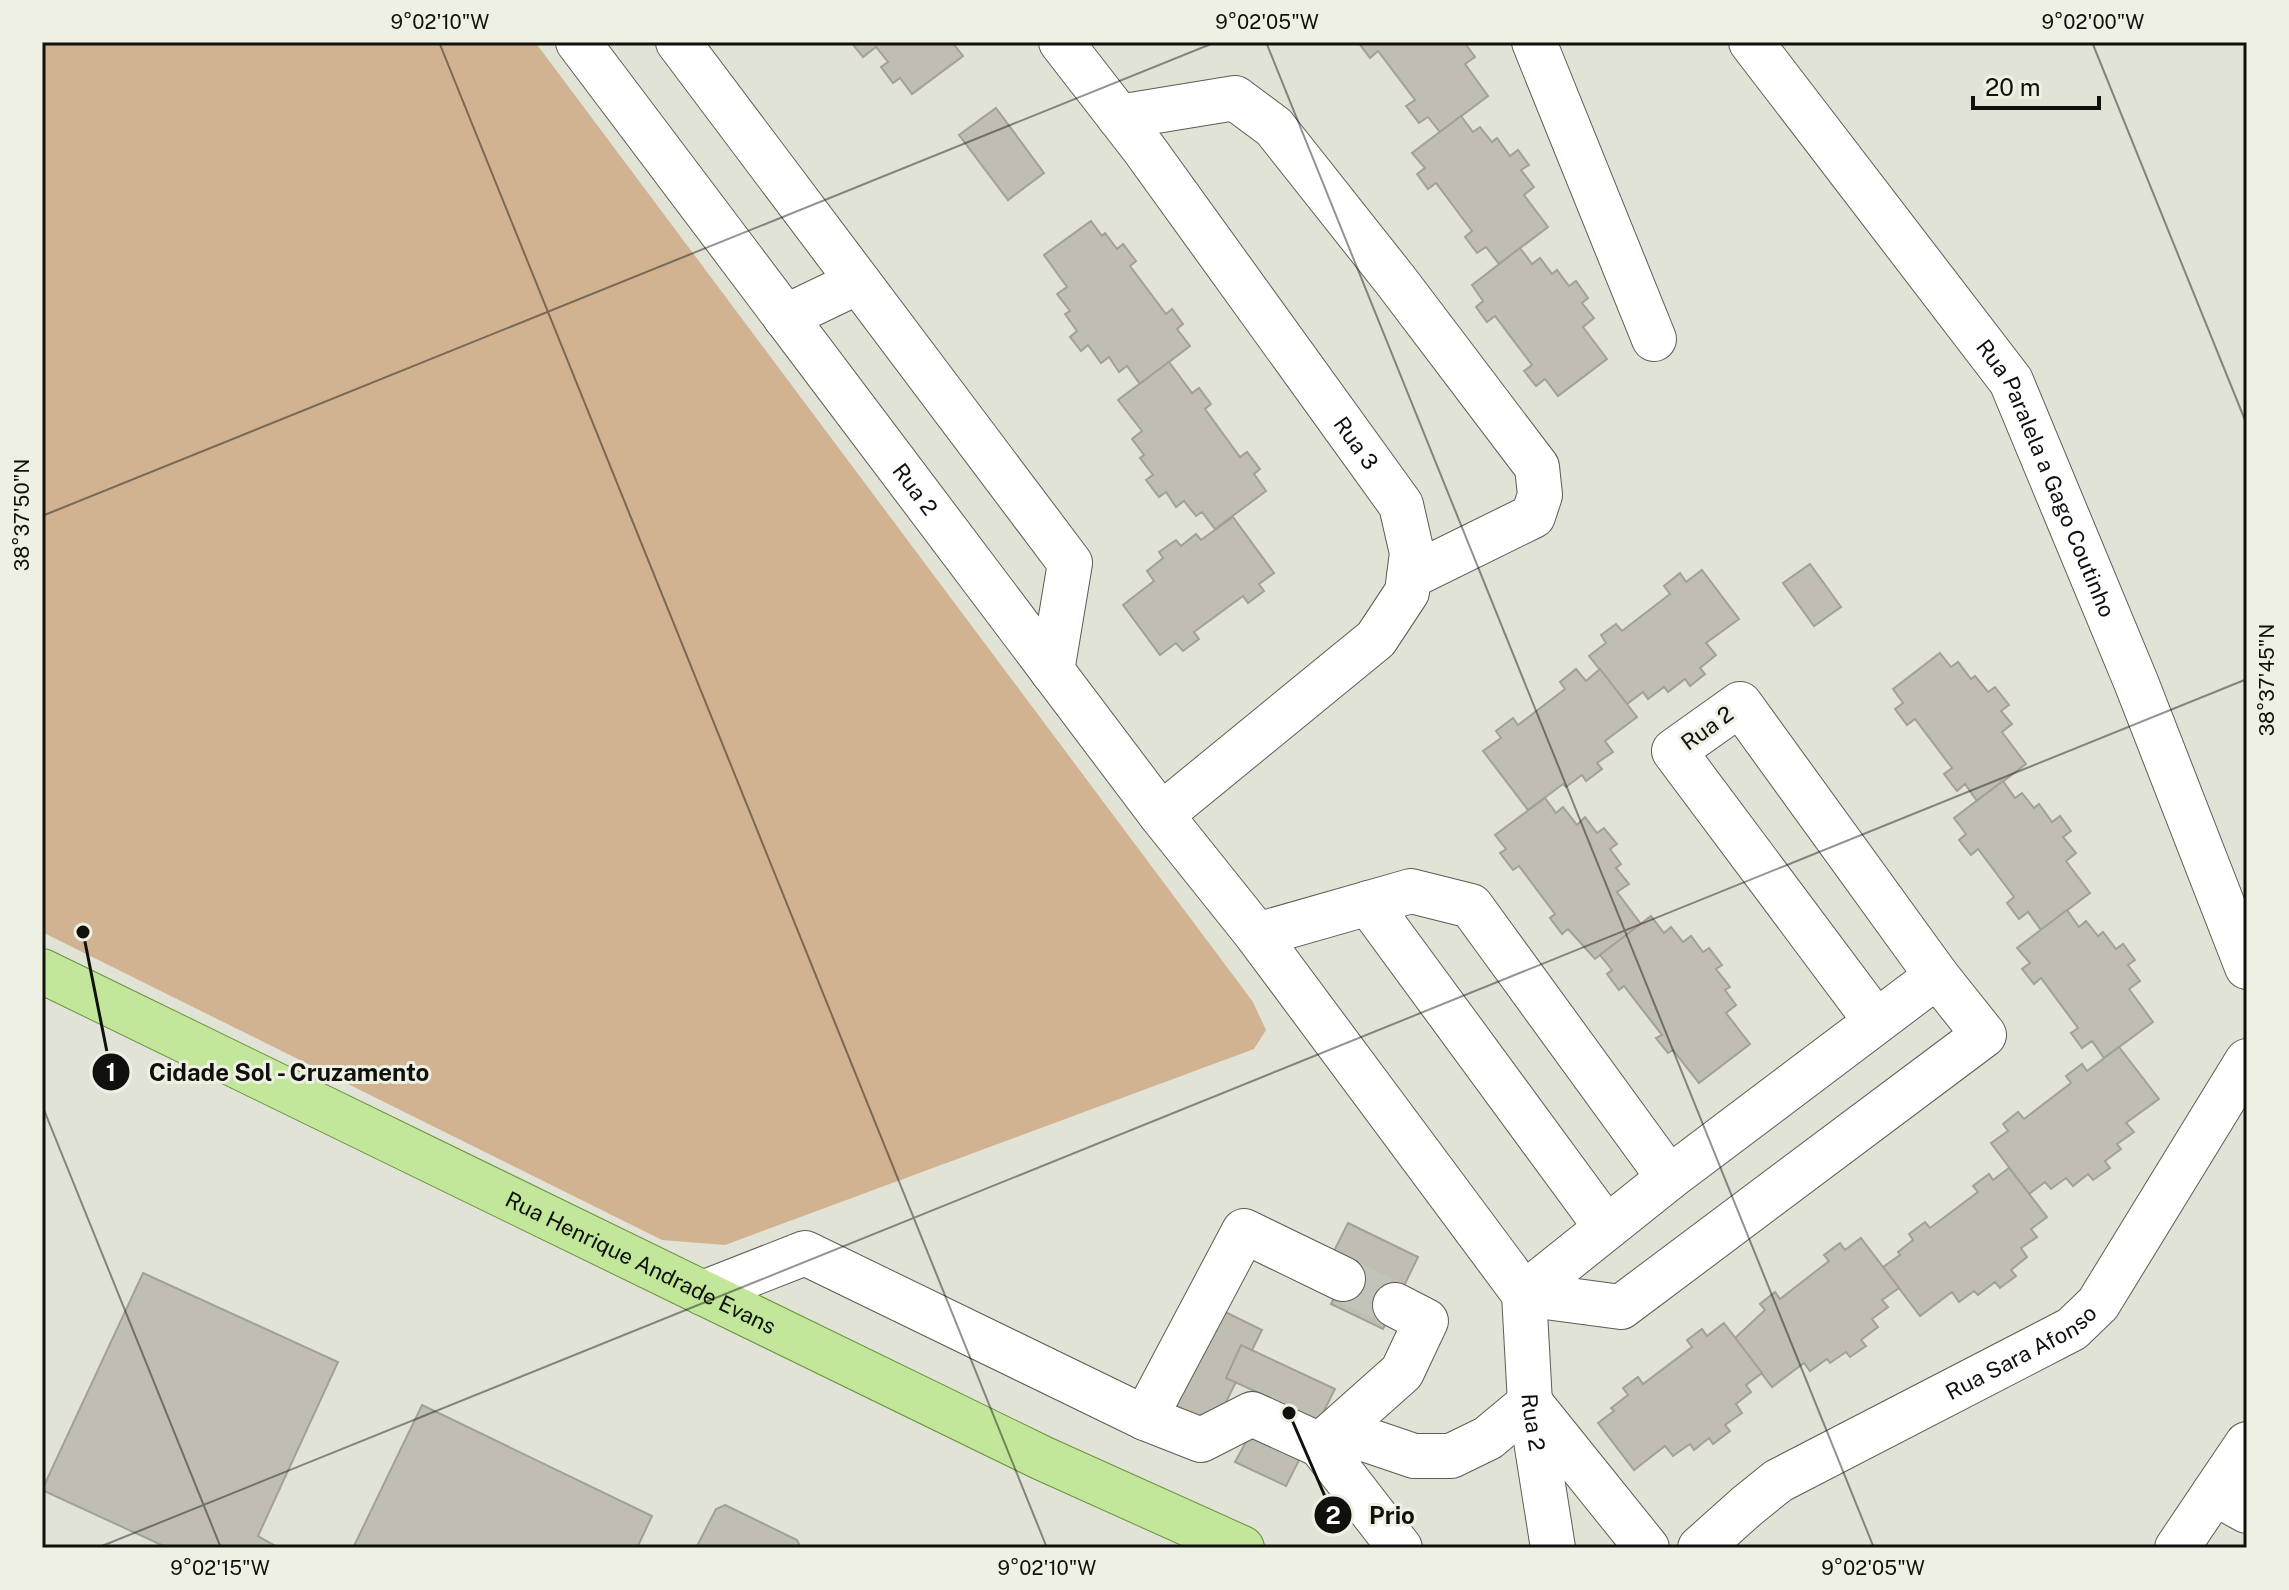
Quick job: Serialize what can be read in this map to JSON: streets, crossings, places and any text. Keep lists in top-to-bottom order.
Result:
{
  "streets": {
    "main road": ["Rua Henrique Andrade Evans"],
    "street": [
      "Rua 3",
      "Rua Paralela a Gago Coutinho",
      "Rua 2",
      "Rua Sara Afonso"
    ]
  },
  "crossings": [
    ["Rua 3", "Rua 2"]
  ],
  "places": ["Cidade Sol - Cruzamento", "Prio"],
  "scale_bar": "20 m",
  "coordinates": [
    "9°02'10\"W",
    "9°02'05\"W",
    "9°02'00\"W",
    "38°37'50\"N",
    "38°37'45\"N",
    "9°02'15\"W"
  ]
}
